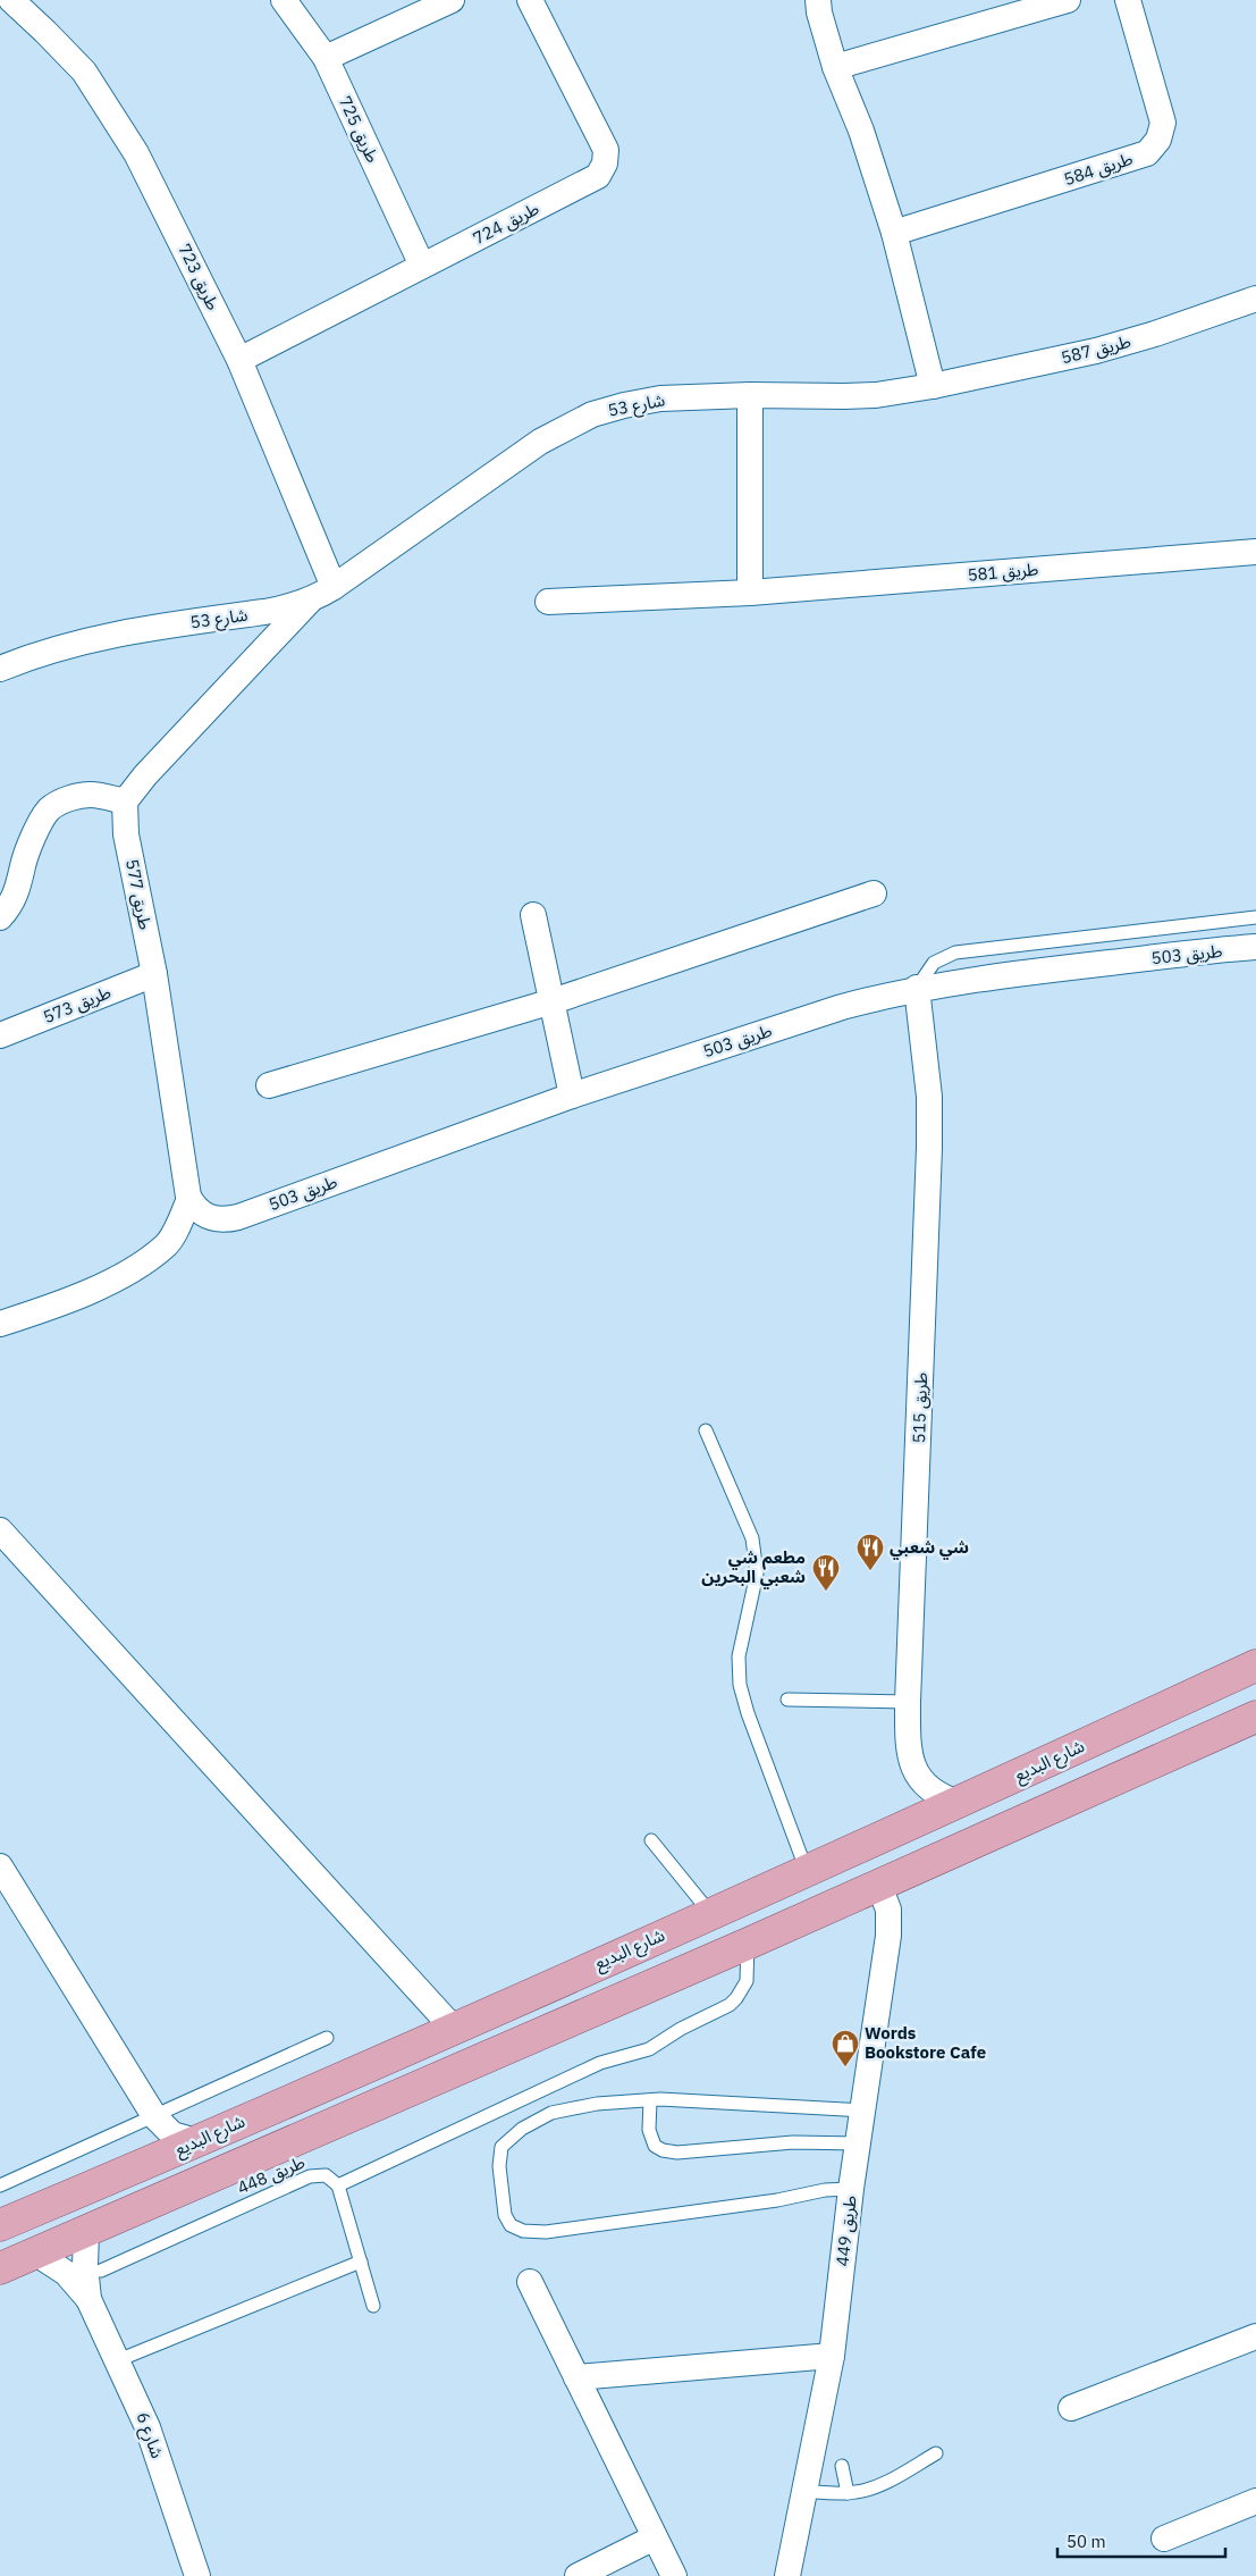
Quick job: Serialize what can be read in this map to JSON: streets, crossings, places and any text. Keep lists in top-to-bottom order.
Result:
{
  "streets": {
    "main road": ["شارع البديع"],
    "street": [
      "طريق 725",
      "طريق 584",
      "طريق 724",
      "طريق 723",
      "طريق 587",
      "شارع 53",
      "طريق 581",
      "طريق 577",
      "طريق 503",
      "طريق 573",
      "طريق 515",
      "طريق 449",
      "شارع 6"
    ],
    "lane": ["طريق 448"]
  },
  "crossings": [
    ["طريق 725", "طريق 724"],
    ["طريق 724", "طريق 723"],
    ["طريق 723", "شارع 53"],
    ["طريق 587", "شارع 53"],
    ["طريق 577", "طريق 503"],
    ["طريق 577", "طريق 573"],
    ["طريق 503", "طريق 515"],
    ["طريق 515", "شارع البديع"]
  ],
  "places": {
    "restaurant": ["شي شعبي", "مطعم شي شعبي البحرين"],
    "shop": ["Words Bookstore Cafe"]
  },
  "scale_bar": "50 m"
}
